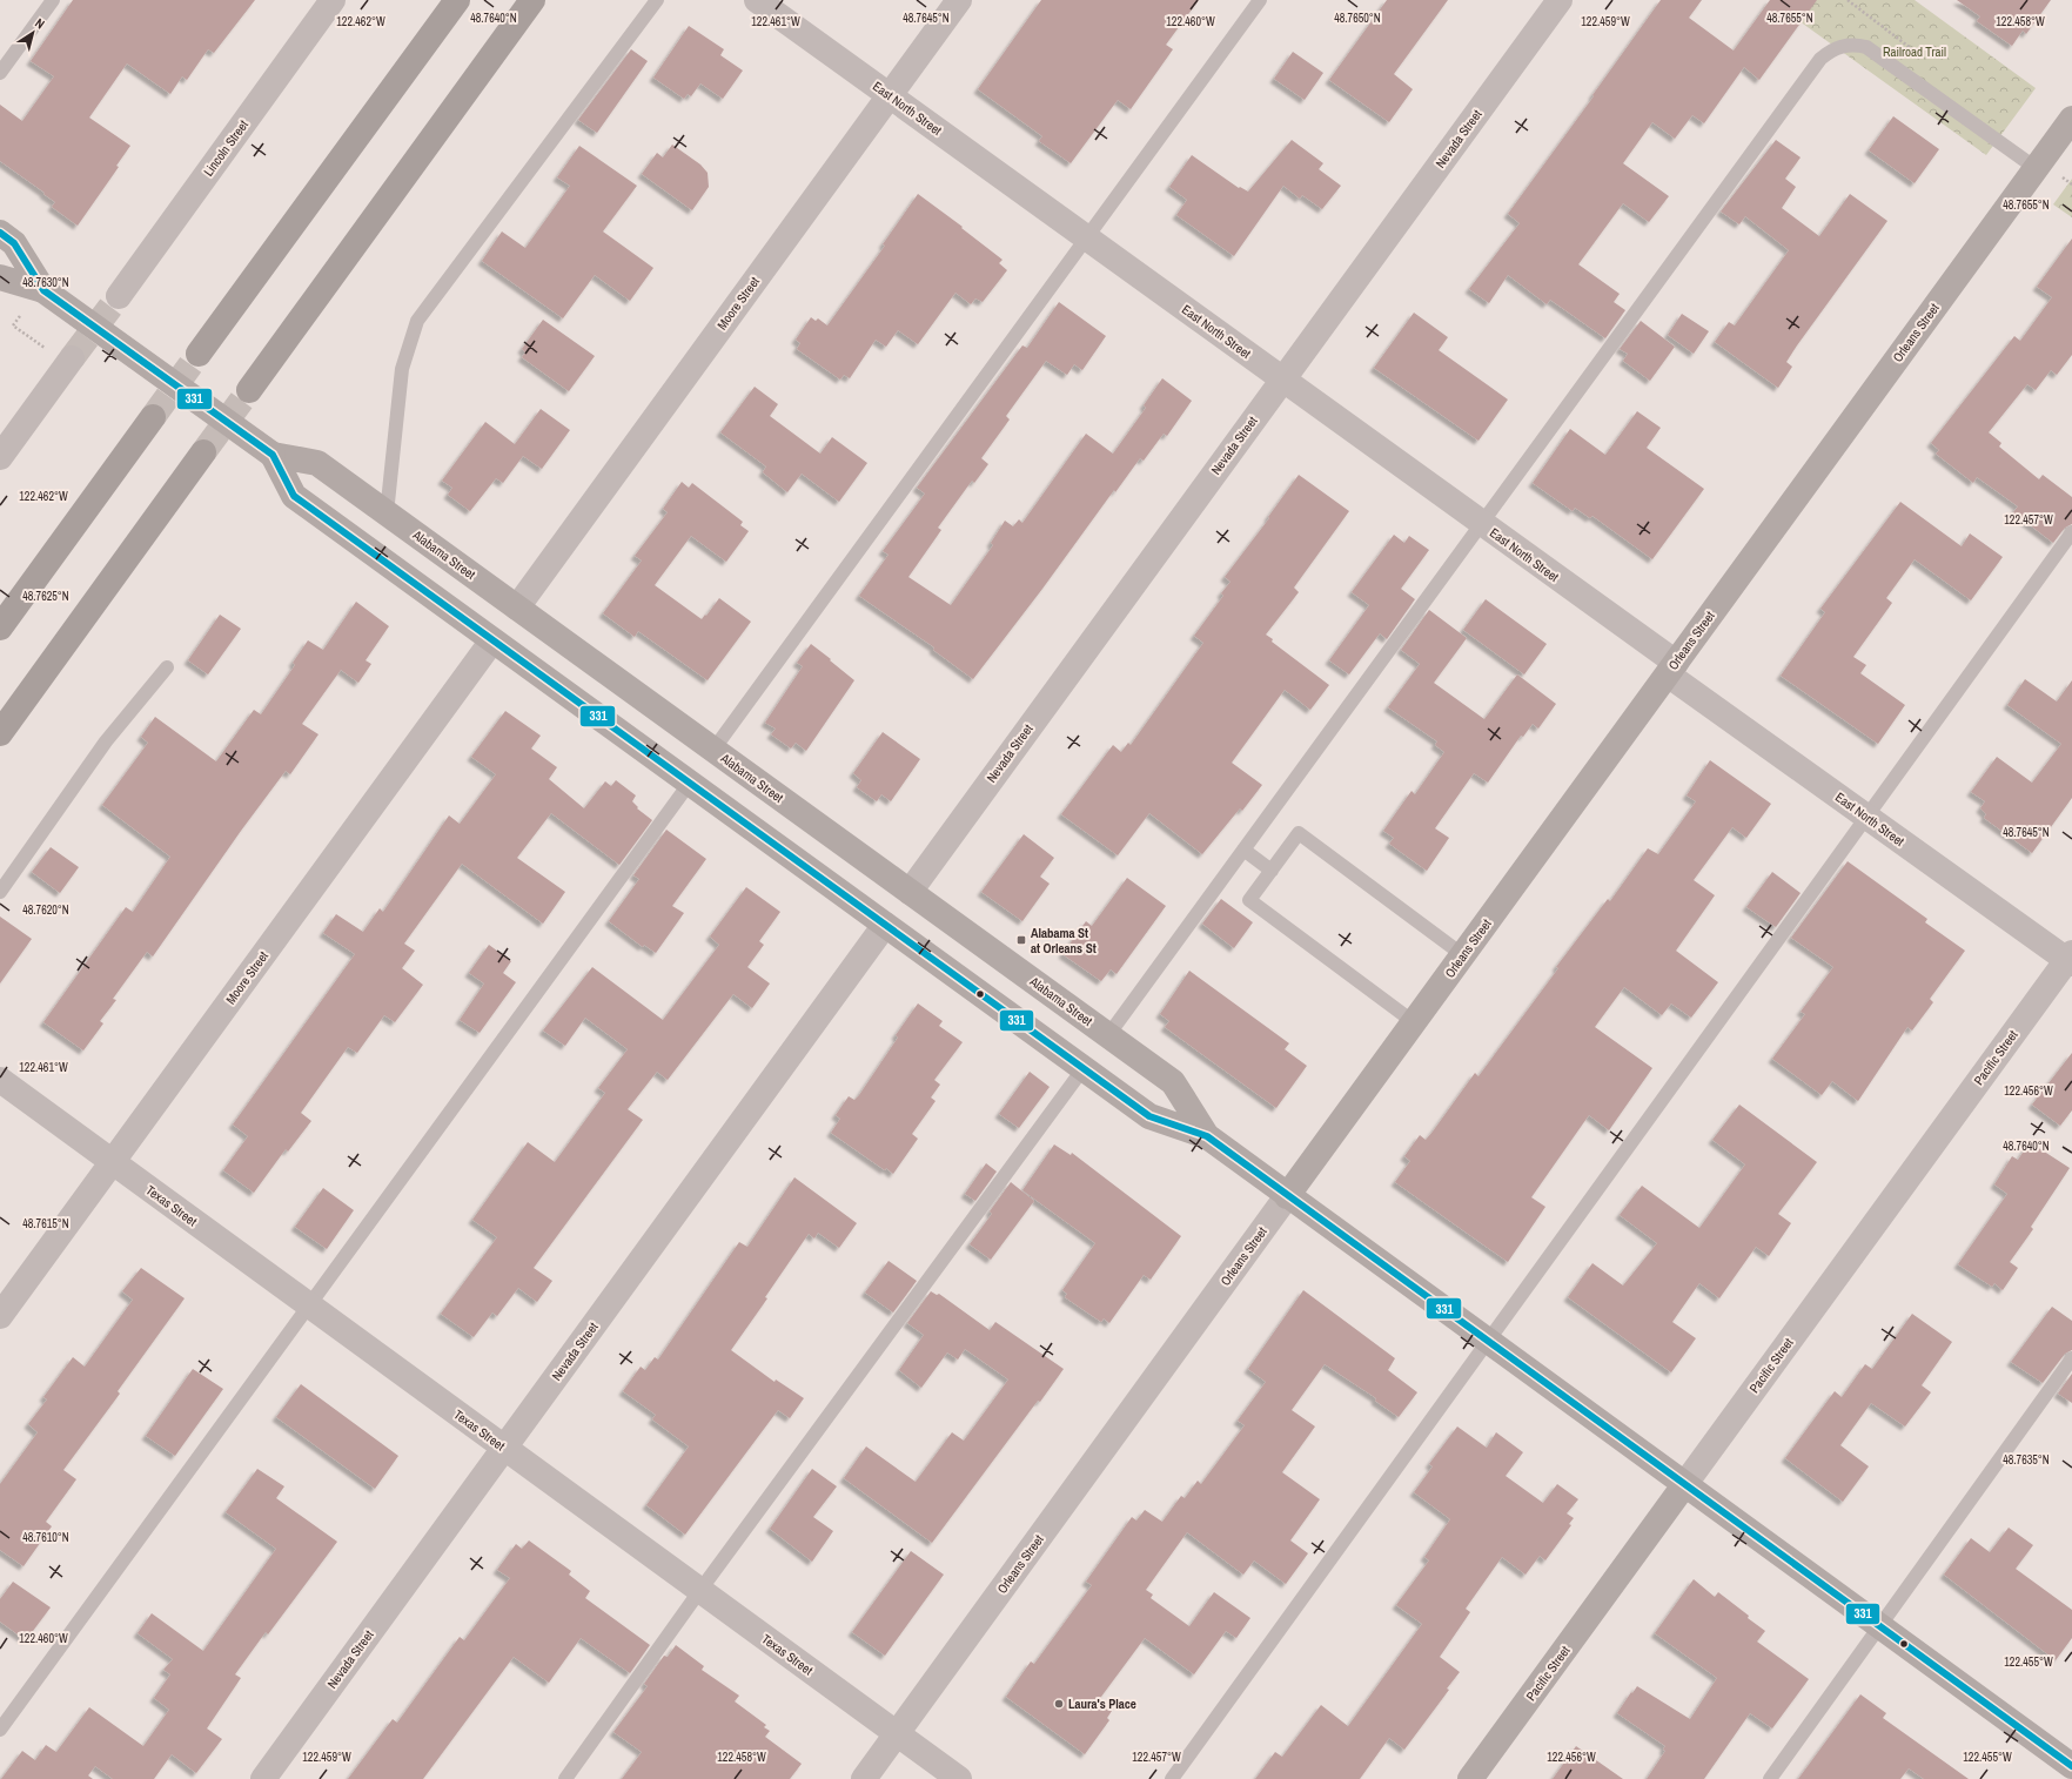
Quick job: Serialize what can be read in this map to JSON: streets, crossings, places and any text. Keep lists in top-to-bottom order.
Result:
{
  "streets": {
    "main road": ["Orleans Street", "Alabama Street", "Pacific Street"],
    "street": [
      "East North Street",
      "Nevada Street",
      "Lincoln Street",
      "Moore Street",
      "Texas Street"
    ]
  },
  "crossings": [
    ["East North Street", "Nevada Street"],
    ["East North Street", "Moore Street"],
    ["East North Street", "Orleans Street"],
    ["East North Street", "Pacific Street"],
    ["Nevada Street", "Alabama Street"],
    ["Nevada Street", "Texas Street"],
    ["Moore Street", "Alabama Street"],
    ["Moore Street", "Texas Street"],
    ["Orleans Street", "Alabama Street"],
    ["Orleans Street", "Texas Street"],
    ["Alabama Street", "Pacific Street"]
  ],
  "parks": ["Railroad Trail"],
  "places": {
    "transit": ["Alabama St at Orleans St"],
    "other": ["Laura's Place"]
  },
  "lines": ["transit line 331"],
  "north": "top right",
  "coordinates": [
    "48.7655°N",
    "48.7640°N",
    "48.7645°N",
    "48.7650°N",
    "122.462°W",
    "122.461°W",
    "122.460°W",
    "122.459°W",
    "122.458°W",
    "48.7630°N",
    "122.457°W",
    "48.7625°N",
    "48.7620°N",
    "122.456°W",
    "48.7615°N",
    "48.7635°N",
    "48.7610°N",
    "122.455°W"
  ]
}
